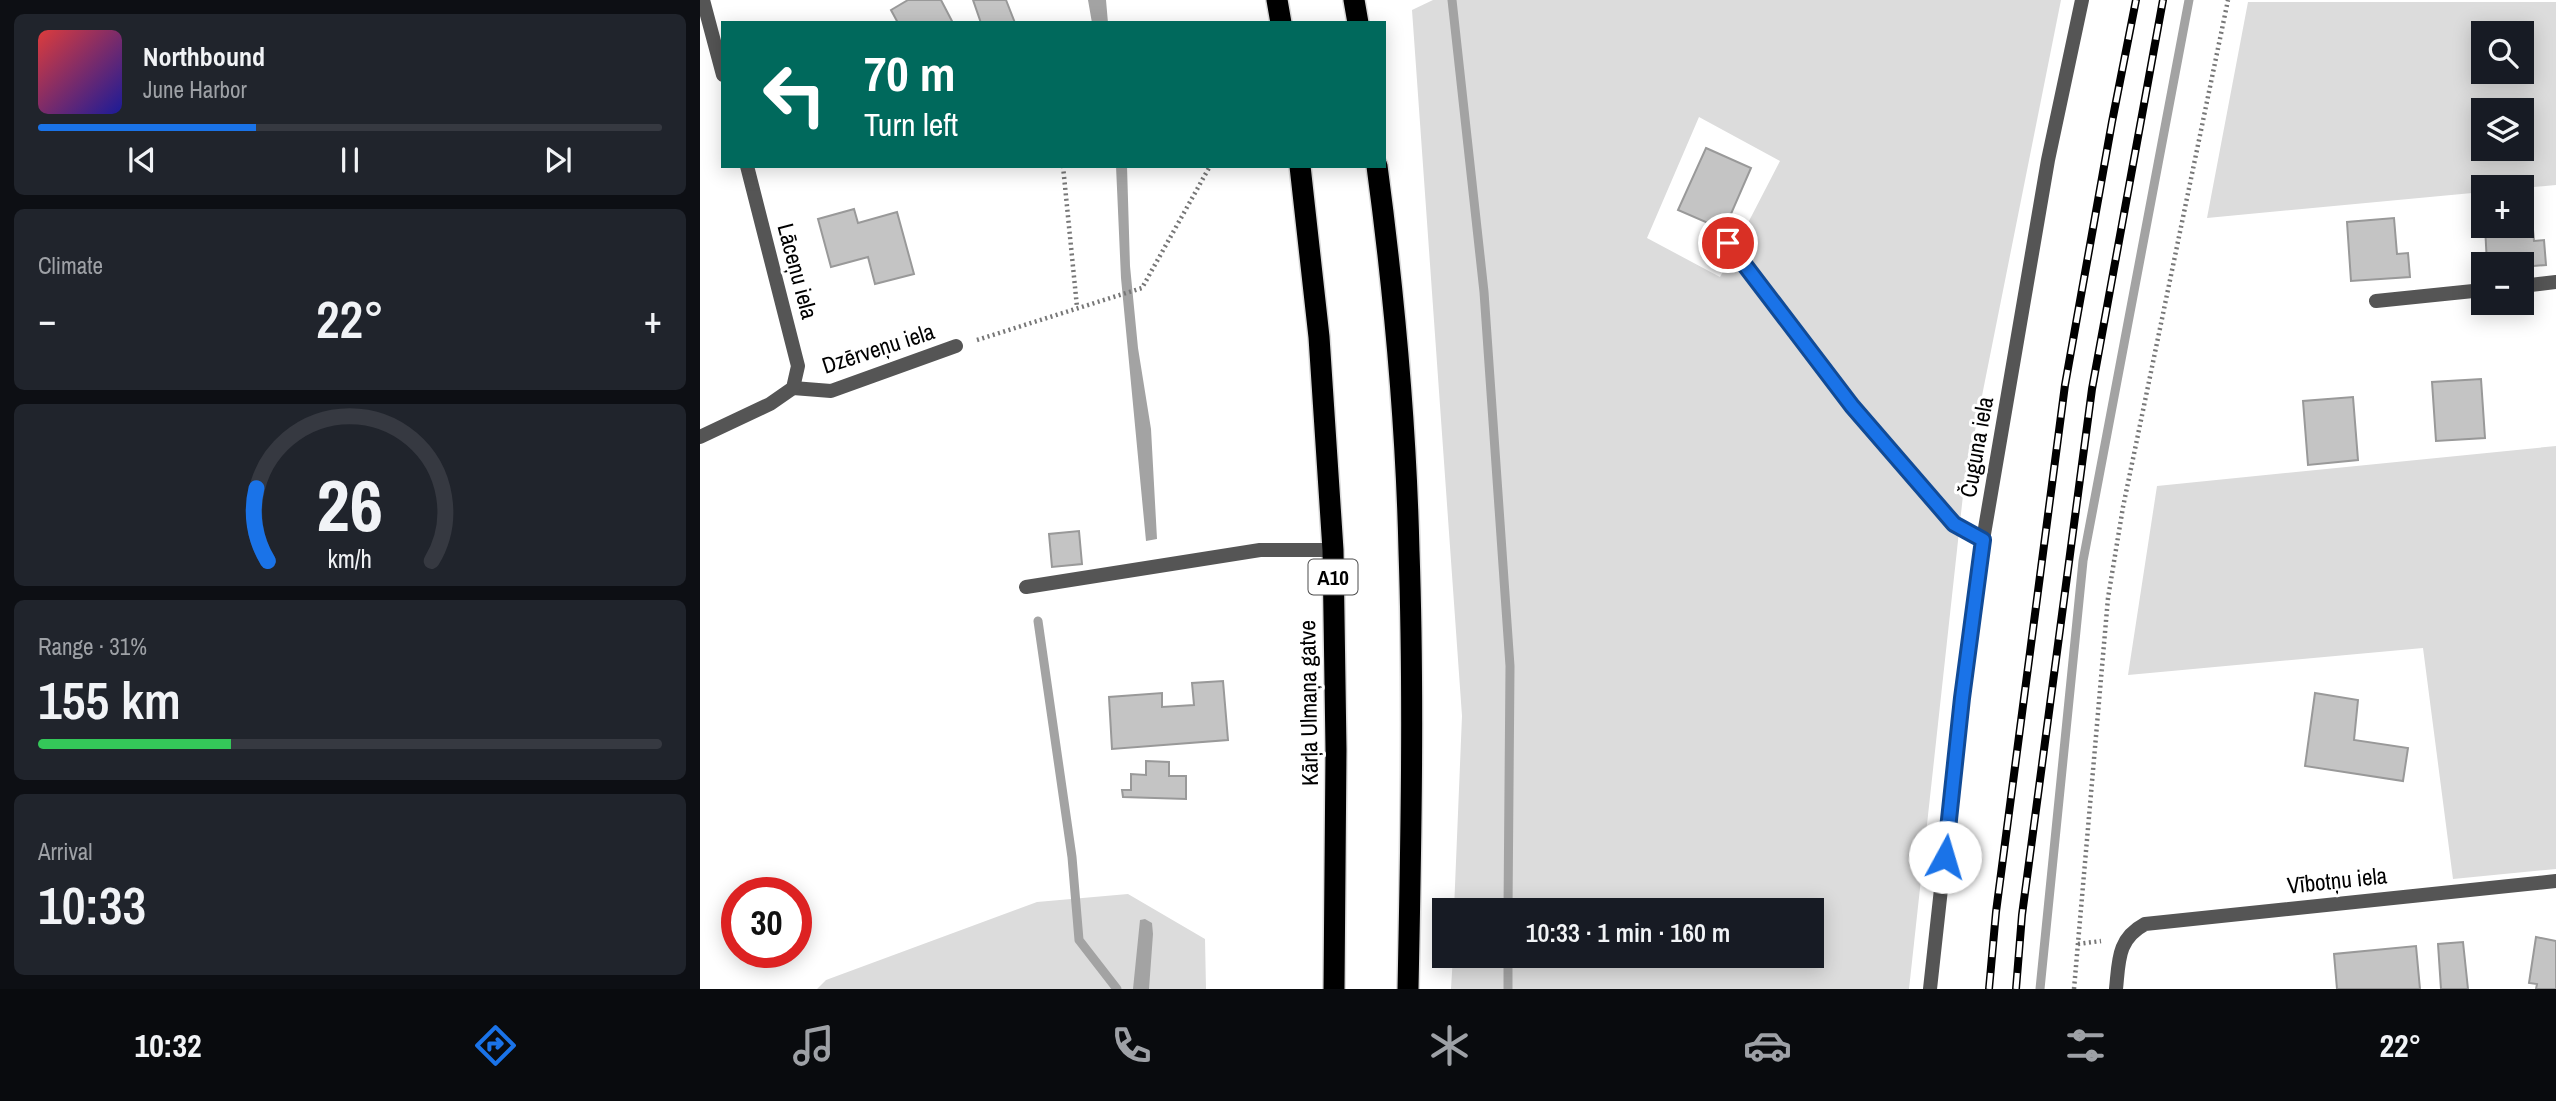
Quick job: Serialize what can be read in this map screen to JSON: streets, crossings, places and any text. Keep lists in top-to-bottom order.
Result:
{
  "streets": {
    "highway": ["A10", "Kārļa Ulmaņa gatve"],
    "street": [
      "Lāceņu iela",
      "Dzērveņu iela",
      "Čuguna iela",
      "Vībotņu iela"
    ]
  },
  "crossings": [
    ["Lāceņu iela", "Dzērveņu iela"]
  ],
  "page": {
    "map_buttons": ["+", "−"],
    "turn": ["70 m", "Turn left"],
    "song": ["Northbound", "June Harbor"],
    "tile": [
      "Climate",
      ["Range · 31%", "155 km"],
      ["Arrival", "10:33"]
    ],
    "heat": ["−", "22°", "+"],
    "limit": "30",
    "trip": "10:33 · 1 min · 160 m",
    "tabs": ["10:32", "22°"],
    "gauge": ["26", "km/h"]
  }
}
